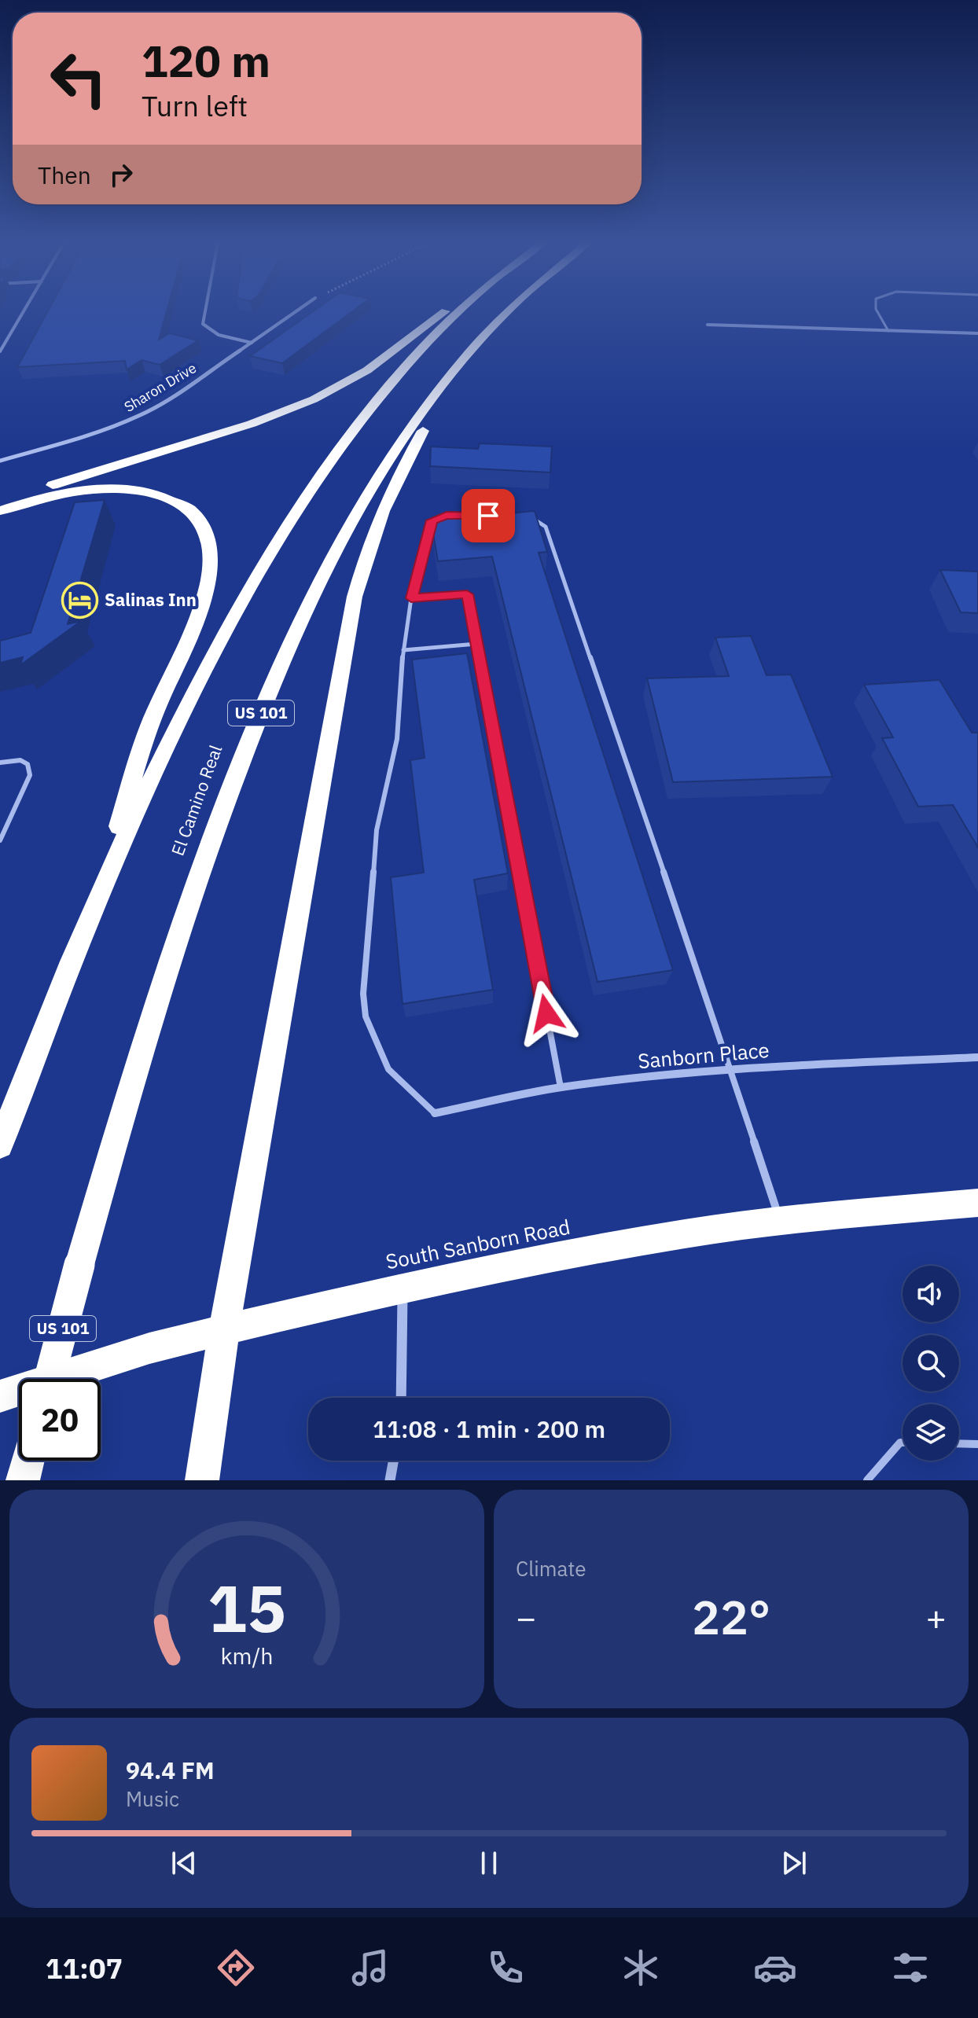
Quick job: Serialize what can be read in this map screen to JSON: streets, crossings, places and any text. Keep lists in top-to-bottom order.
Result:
{
  "streets": {
    "highway": ["US 101", "El Camino Real", "South Sanborn Road"],
    "street": ["Sharon Drive", "Sanborn Place"]
  },
  "places": {
    "hotel": ["Salinas Inn"]
  },
  "page": {
    "turn": ["120 m", "Turn left"],
    "then": "Then",
    "limit": "20",
    "trip": "11:08 · 1 min · 200 m",
    "tile": "Climate",
    "heat": ["−", "22°", "+"],
    "song": ["94.4 FM", "Music"],
    "tabs": "11:07",
    "gauge": ["15", "km/h"]
  }
}
